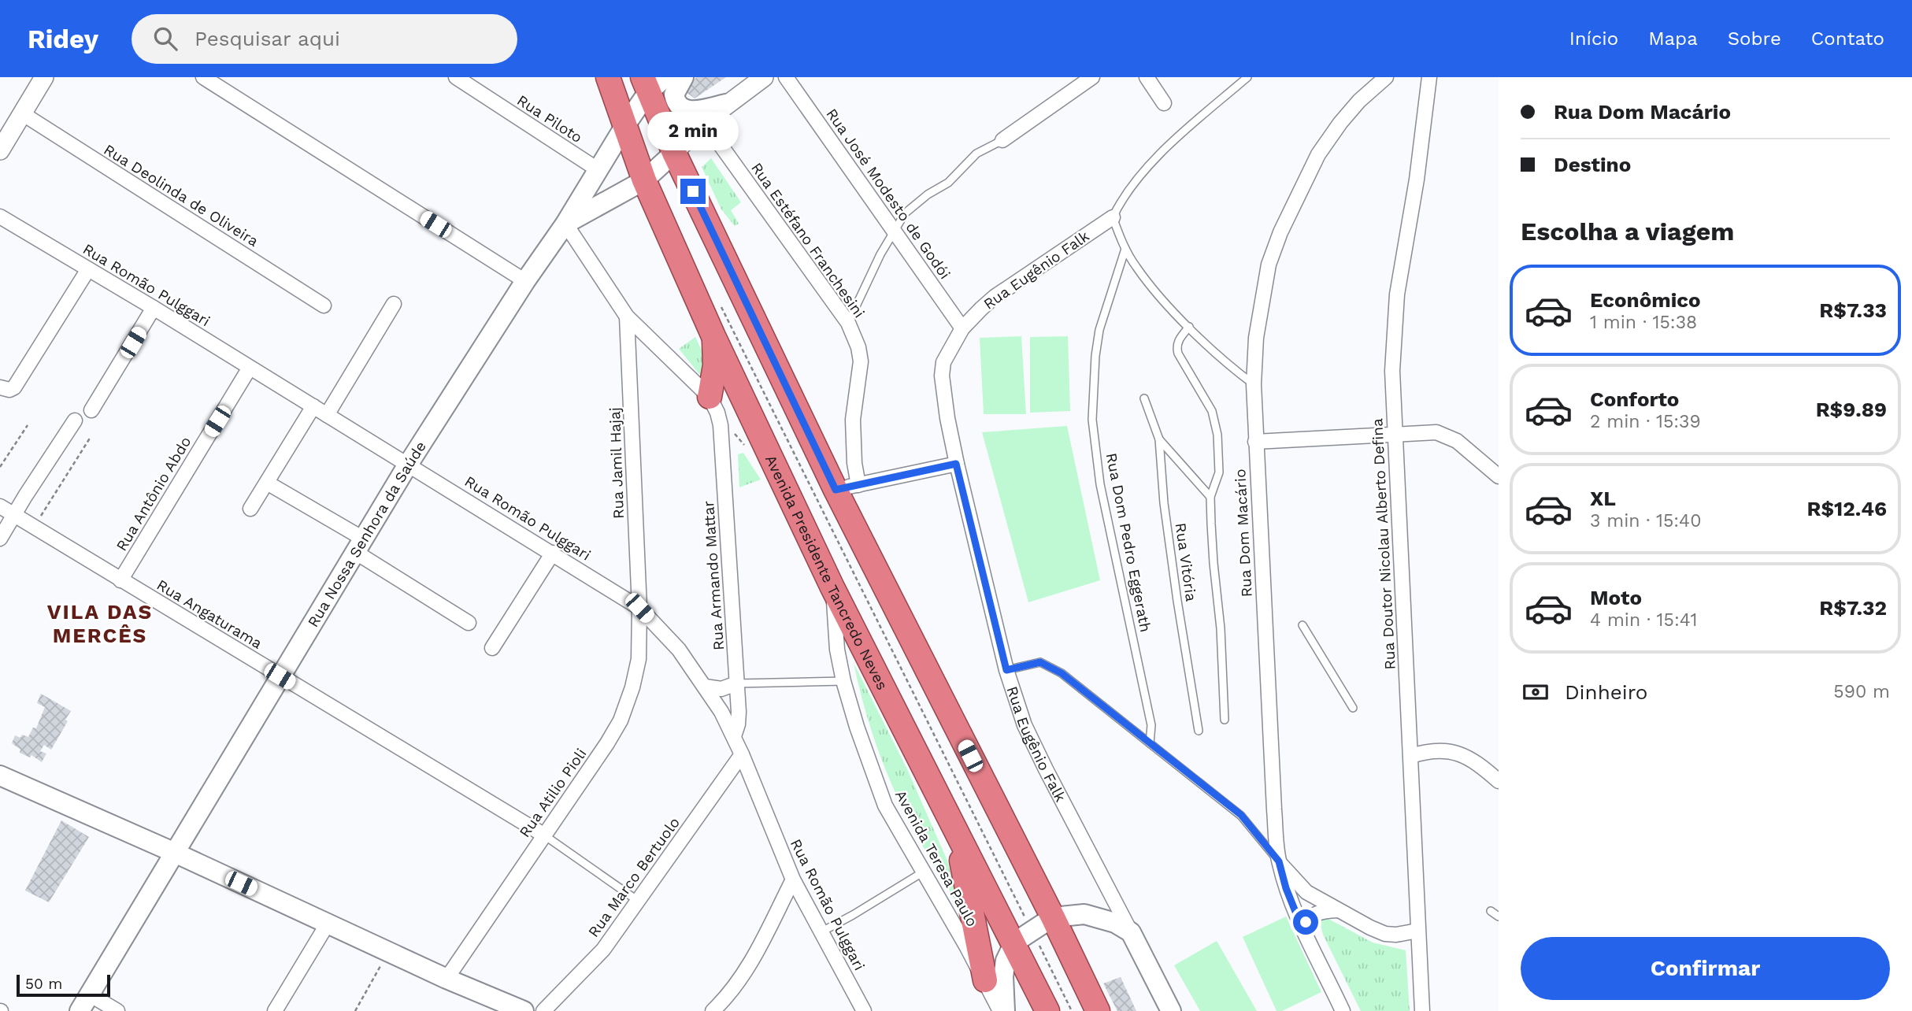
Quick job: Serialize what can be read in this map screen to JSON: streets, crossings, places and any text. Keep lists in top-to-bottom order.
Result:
{
  "streets": {
    "highway": ["Avenida Presidente Tancredo Neves"],
    "main road": ["Rua Eugênio Falk", "Rua Nossa Senhora da Saúde"],
    "street": [
      "Rua Piloto",
      "Rua José Modesto de Godói",
      "Rua Deolinda de Oliveira",
      "Rua Estéfano Franchesini",
      "Rua Romão Pulggari",
      "Rua Jamil Hajaj",
      "Rua Antônio Abdo",
      "Rua Dom Macário",
      "Rua Doutor Nicolau Alberto Defina",
      "Rua Armando Mattar",
      "Rua Angaturama",
      "Rua Atilio Pioli",
      "Avenida Teresa Paulo",
      "Rua Marco Bertuolo"
    ],
    "lane": ["Rua Dom Pedro Eggerath", "Rua Vitória"]
  },
  "crossings": [
    ["Rua Piloto", "Rua Nossa Senhora da Saúde"],
    ["Rua José Modesto de Godói", "Rua Eugênio Falk"],
    ["Rua Romão Pulggari", "Rua Jamil Hajaj"],
    ["Rua Romão Pulggari", "Rua Antônio Abdo"],
    ["Rua Romão Pulggari", "Rua Nossa Senhora da Saúde"],
    ["Rua Romão Pulggari", "Rua Armando Mattar"],
    ["Rua Romão Pulggari", "Rua Atilio Pioli"],
    ["Rua Romão Pulggari", "Rua Marco Bertuolo"],
    ["Rua Jamil Hajaj", "Rua Atilio Pioli"],
    ["Rua Antônio Abdo", "Rua Angaturama"],
    ["Rua Nossa Senhora da Saúde", "Avenida Presidente Tancredo Neves"],
    ["Rua Nossa Senhora da Saúde", "Rua Angaturama"],
    ["Avenida Presidente Tancredo Neves", "Avenida Teresa Paulo"],
    ["Rua Angaturama", "Rua Atilio Pioli"]
  ],
  "districts": ["VILA DAS MERCÊS"],
  "scale_bar": "50 m",
  "page": {
    "header": "Ridey",
    "search": "Pesquisar aqui",
    "nav": [
      "Início",
      "Mapa",
      "Sobre",
      "Contato"
    ],
    "banner": ["Rua Dom Macário", "Destino"],
    "bubble": "2 min",
    "heading": "Escolha a viagem",
    "list": [
      {
        "name": "Econômico",
        "note": "1 min · 15:38",
        "value": "R$7.33"
      },
      {
        "name": "Conforto",
        "note": "2 min · 15:39",
        "value": "R$9.89"
      },
      {
        "name": "XL",
        "note": "3 min · 15:40",
        "value": "R$12.46"
      },
      {
        "name": "Moto",
        "note": "4 min · 15:41",
        "value": "R$7.32"
      }
    ],
    "pay": ["Dinheiro", "590 m"],
    "buttons": "Confirmar",
    "scale": "50 m"
  }
}
